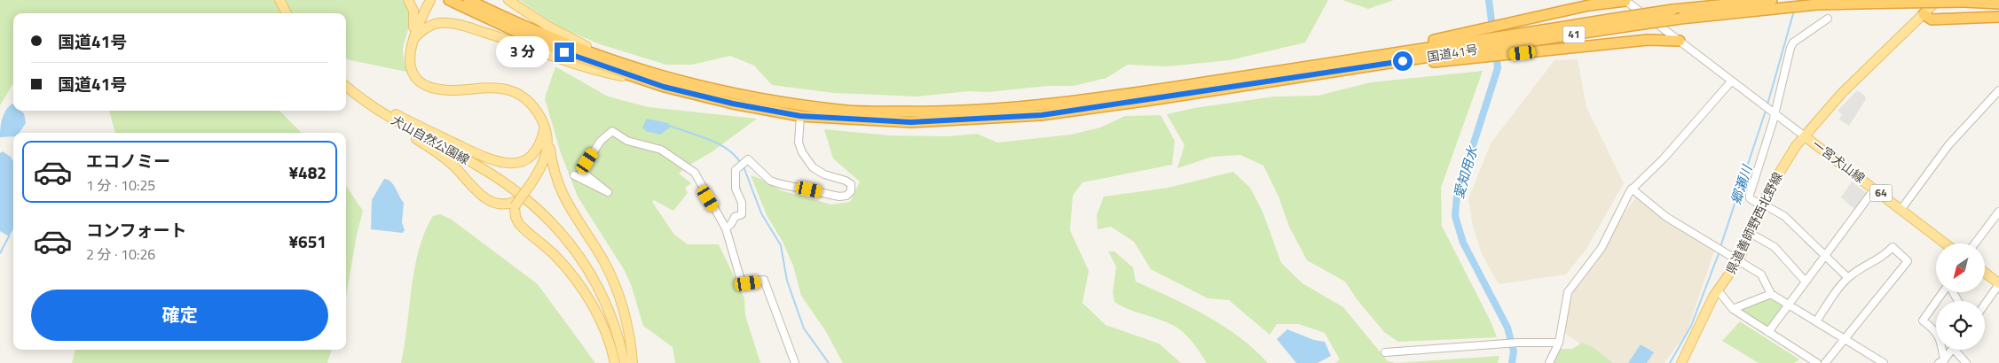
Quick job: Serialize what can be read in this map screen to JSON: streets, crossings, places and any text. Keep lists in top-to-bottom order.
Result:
{
  "streets": {
    "highway": ["41", "国道41号"],
    "main road": [
      "犬山自然公園線",
      "一宮犬山線",
      "64",
      "県道善師野西北野線"
    ]
  },
  "crossings": [
    ["一宮犬山線", "県道善師野西北野線"]
  ],
  "water": ["愛知用水", "郷瀬川"],
  "north": "bottom left",
  "page": {
    "banner": ["国道41号", "国道41号"],
    "bubble": "3 分",
    "list": [
      {
        "name": "エコノミー",
        "note": "1 分 · 10:25",
        "value": "¥482"
      },
      {
        "name": "コンフォート",
        "note": "2 分 · 10:26",
        "value": "¥651"
      }
    ],
    "buttons": "確定"
  }
}
